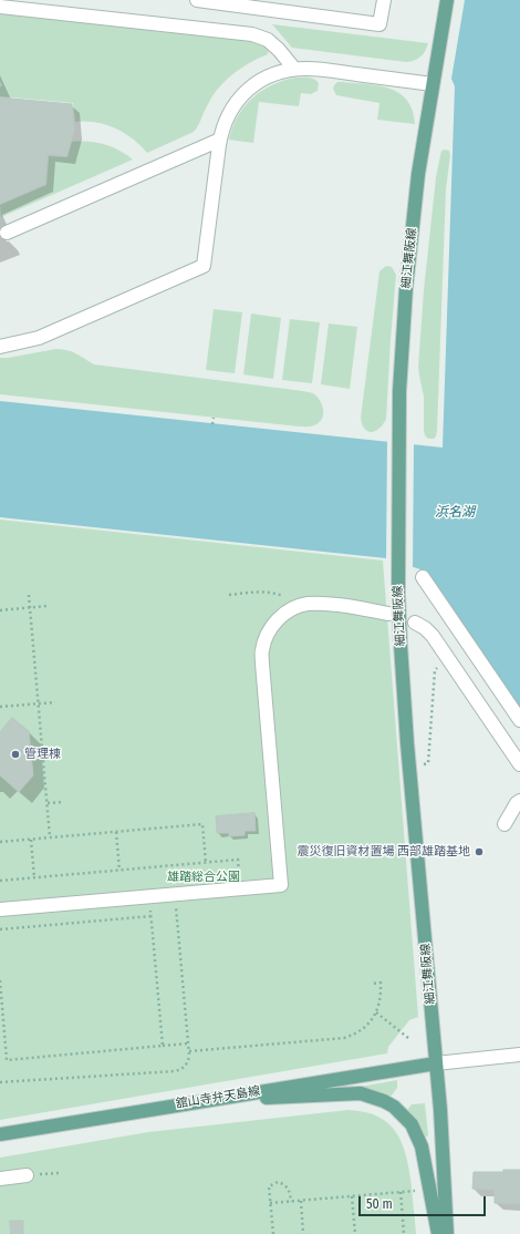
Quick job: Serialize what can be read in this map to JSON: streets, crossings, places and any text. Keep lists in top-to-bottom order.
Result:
{
  "streets": {
    "main road": ["細江舞阪線", "舘山寺弁天島線"]
  },
  "crossings": [
    ["細江舞阪線", "舘山寺弁天島線"]
  ],
  "water": ["浜名湖"],
  "parks": ["雄踏総合公園"],
  "places": ["管理棟", "震災復旧資材置場 西部雄踏基地"],
  "scale_bar": "50 m"
}
